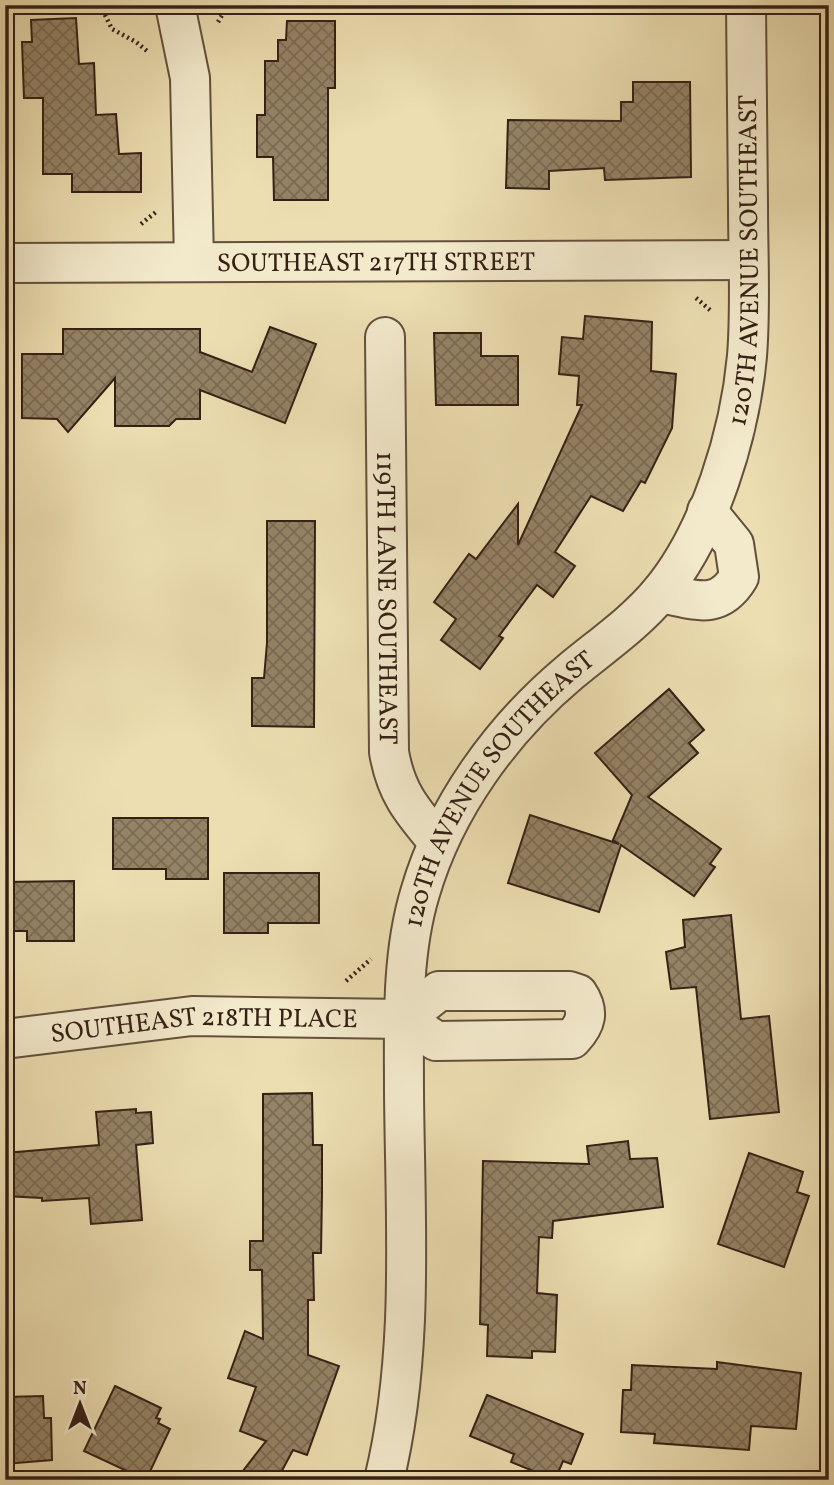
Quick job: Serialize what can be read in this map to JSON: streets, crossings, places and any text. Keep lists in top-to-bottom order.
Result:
{
  "streets": {
    "street": [
      "120TH AVENUE SOUTHEAST",
      "SOUTHEAST 217TH STREET",
      "119TH LANE SOUTHEAST",
      "SOUTHEAST 218TH PLACE"
    ]
  },
  "crossings": [
    ["120TH AVENUE SOUTHEAST", "SOUTHEAST 217TH STREET"],
    ["120TH AVENUE SOUTHEAST", "119TH LANE SOUTHEAST"],
    ["120TH AVENUE SOUTHEAST", "SOUTHEAST 218TH PLACE"]
  ],
  "north": "top"
}
